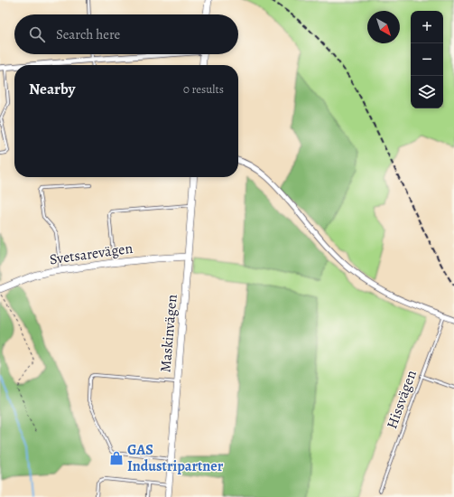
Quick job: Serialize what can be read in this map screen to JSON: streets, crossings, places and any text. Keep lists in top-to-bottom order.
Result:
{
  "streets": {
    "street": ["Svetsarevägen", "Maskinvägen"],
    "lane": ["Hissvägen"]
  },
  "crossings": [
    ["Svetsarevägen", "Maskinvägen"]
  ],
  "places": {
    "shop": ["GAS Industripartner"]
  },
  "north": "bottom right",
  "page": {
    "map_buttons": ["+", "−"],
    "search": "Search here",
    "heading": ["Nearby", "0 results"]
  }
}
